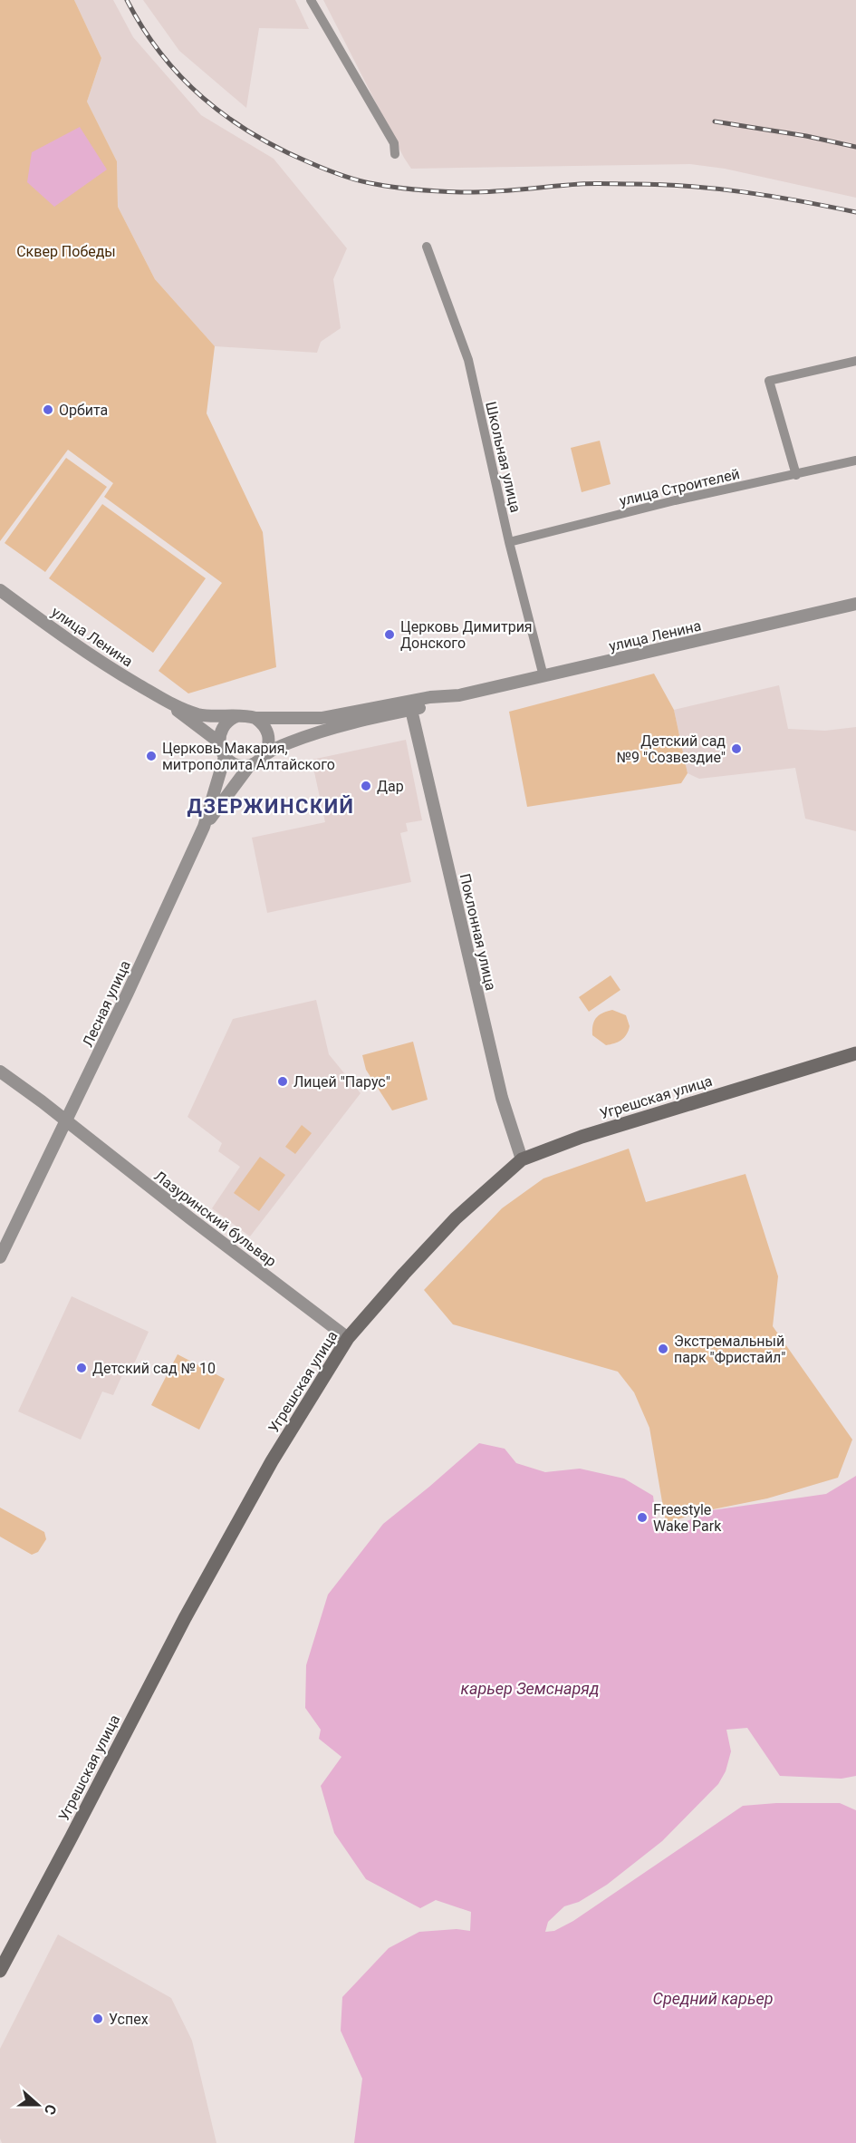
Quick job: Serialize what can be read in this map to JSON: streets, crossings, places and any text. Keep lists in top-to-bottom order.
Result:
{
  "streets": {
    "main road": ["Угрешская улица"],
    "street": [
      "Школьная улица",
      "улица Строителей",
      "улица Ленина",
      "Поклонная улица",
      "Лесная улица",
      "Лазуринский бульвар"
    ]
  },
  "crossings": [
    ["Школьная улица", "улица Строителей"],
    ["Школьная улица", "улица Ленина"],
    ["улица Ленина", "Поклонная улица"],
    ["улица Ленина", "Лесная улица"],
    ["Поклонная улица", "Угрешская улица"],
    ["Лесная улица", "Лазуринский бульвар"],
    ["Угрешская улица", "Лазуринский бульвар"]
  ],
  "districts": ["ДЗЕРЖИНСКИЙ"],
  "water": ["карьер Земснаряд", "Средний карьер"],
  "parks": ["Сквер Победы"],
  "places": [
    "Орбита",
    "Церковь Димитрия Донского",
    "Детский сад №9 \"Созвездие\"",
    "Церковь Макария, митрополита Алтайского",
    "Дар",
    "Лицей \"Парус\"",
    "Экстремальный парк \"Фристайл\"",
    "Детский сад № 10",
    "Freestyle Wake Park",
    "Успех"
  ],
  "north": "right"
}
